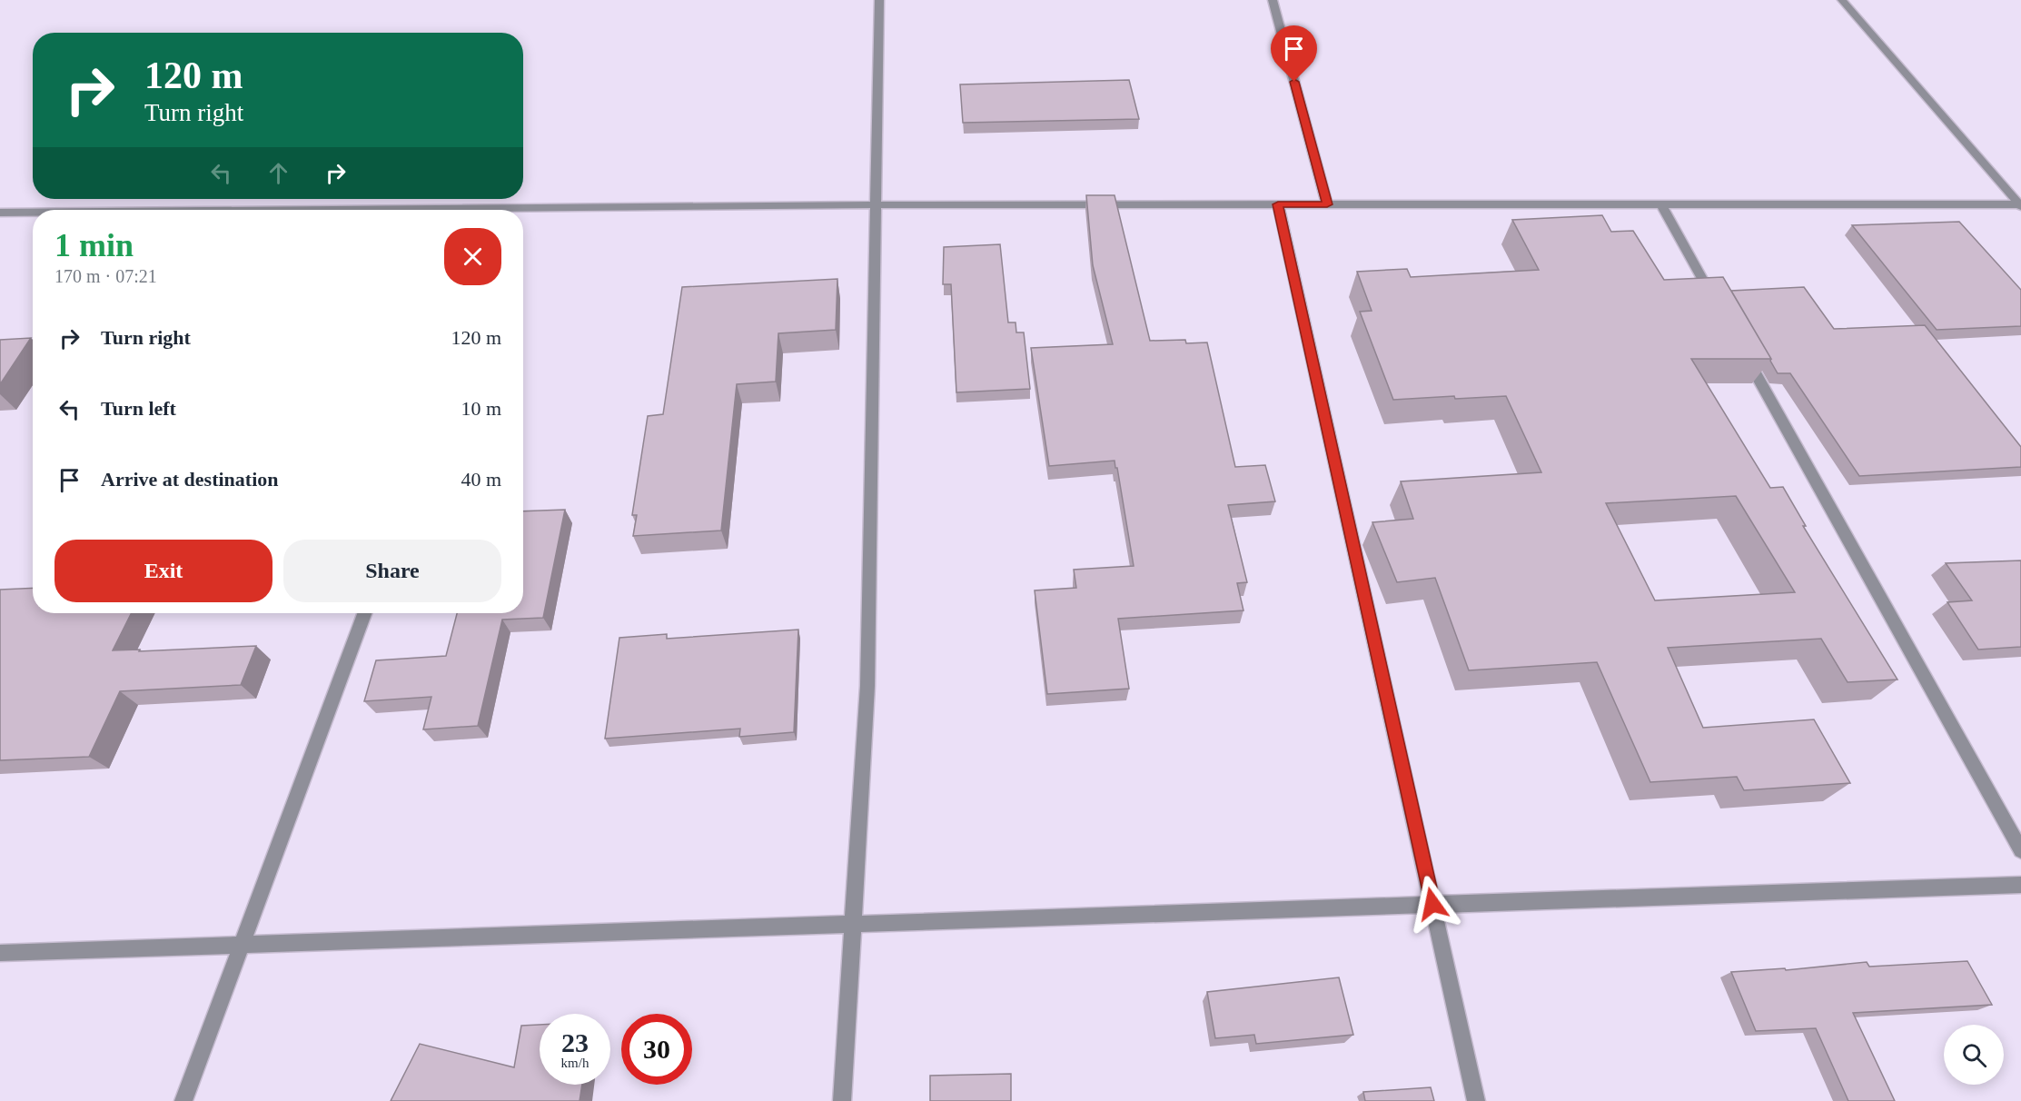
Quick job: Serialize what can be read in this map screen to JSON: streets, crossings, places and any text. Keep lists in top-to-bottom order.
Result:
{
  "page": {
    "turn": ["120 m", "Turn right"],
    "heading": ["1 min", "170 m · 07:21"],
    "list": [
      {
        "name": "Turn right",
        "value": "120 m"
      },
      {
        "name": "Turn left",
        "value": "10 m"
      },
      {
        "name": "Arrive at destination",
        "value": "40 m"
      }
    ],
    "buttons": ["Exit", "Share"],
    "speed": "23 km/h",
    "limit": "30"
  }
}
